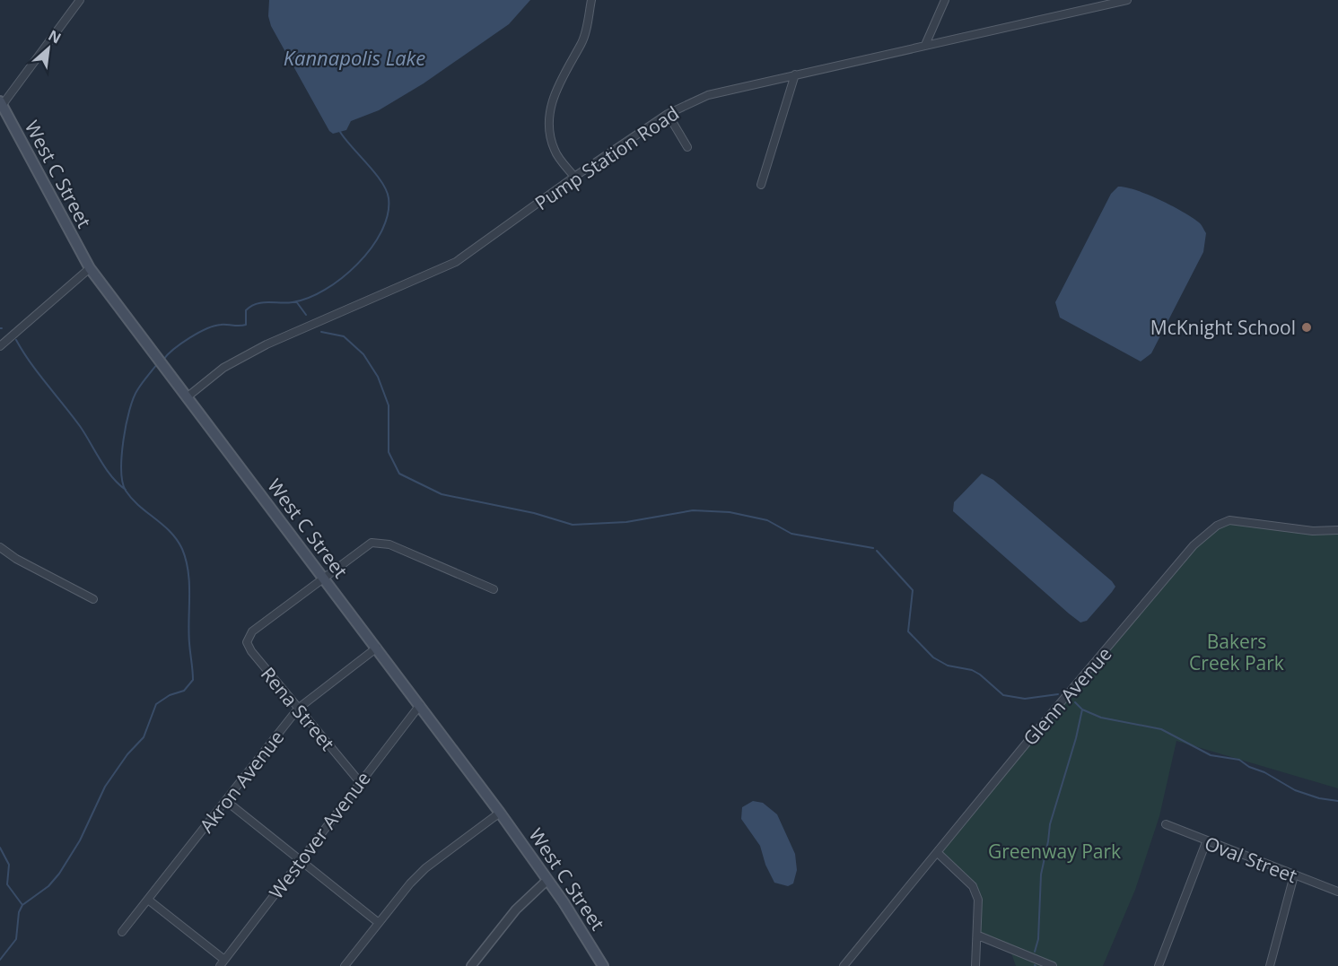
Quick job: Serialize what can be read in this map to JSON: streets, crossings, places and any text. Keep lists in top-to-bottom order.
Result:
{
  "streets": {
    "main road": ["West C Street"],
    "street": [
      "Pump Station Road",
      "Glenn Avenue",
      "Rena Street",
      "Akron Avenue",
      "Westover Avenue",
      "Oval Street"
    ]
  },
  "crossings": [
    ["Pump Station Road", "West C Street"],
    ["West C Street", "Rena Street"],
    ["West C Street", "Akron Avenue"],
    ["West C Street", "Westover Avenue"],
    ["Rena Street", "Akron Avenue"],
    ["Rena Street", "Westover Avenue"]
  ],
  "water": ["Kannapolis Lake"],
  "parks": ["Bakers Creek Park", "Greenway Park"],
  "places": ["McKnight School"],
  "north": "top right"
}
